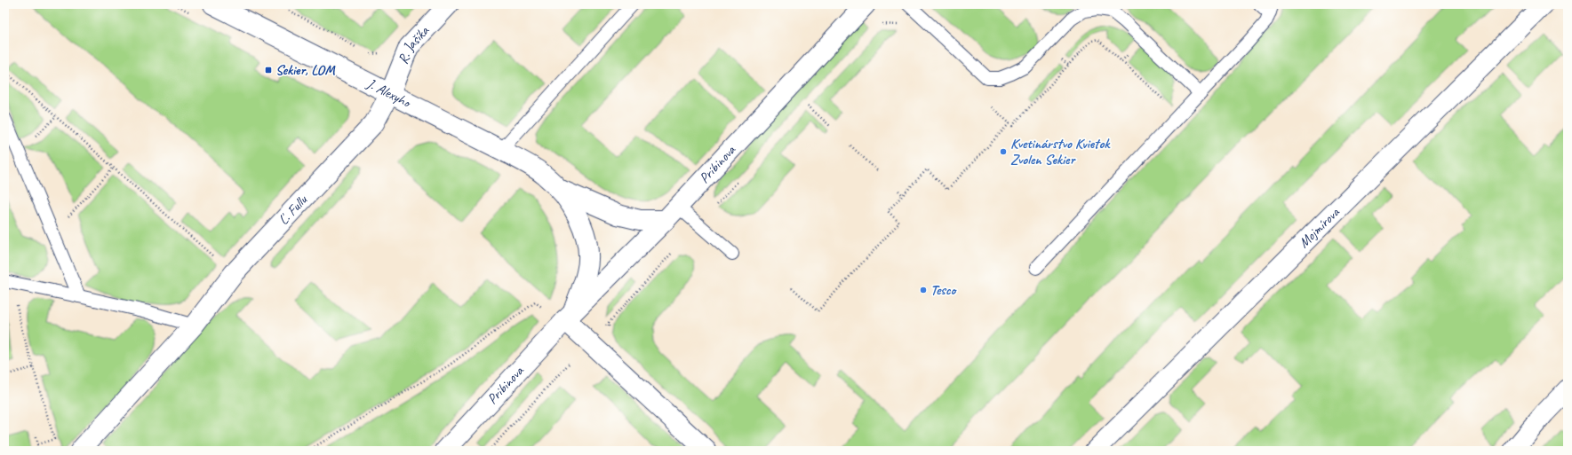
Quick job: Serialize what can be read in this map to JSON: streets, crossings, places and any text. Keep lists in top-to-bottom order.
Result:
{
  "streets": {
    "street": [
      "R. Jašíka",
      "J. Alexyho",
      "Pribinova",
      "Ľ. Fullu",
      "Mojmírova"
    ]
  },
  "crossings": [
    ["R. Jašíka", "J. Alexyho"],
    ["R. Jašíka", "Ľ. Fullu"],
    ["J. Alexyho", "Pribinova"],
    ["J. Alexyho", "Ľ. Fullu"]
  ],
  "places": {
    "transit": ["Sekier, LOM"],
    "other": ["Kvetinárstvo Kvietok Zvolen Sekier", "Tesco"]
  }
}
